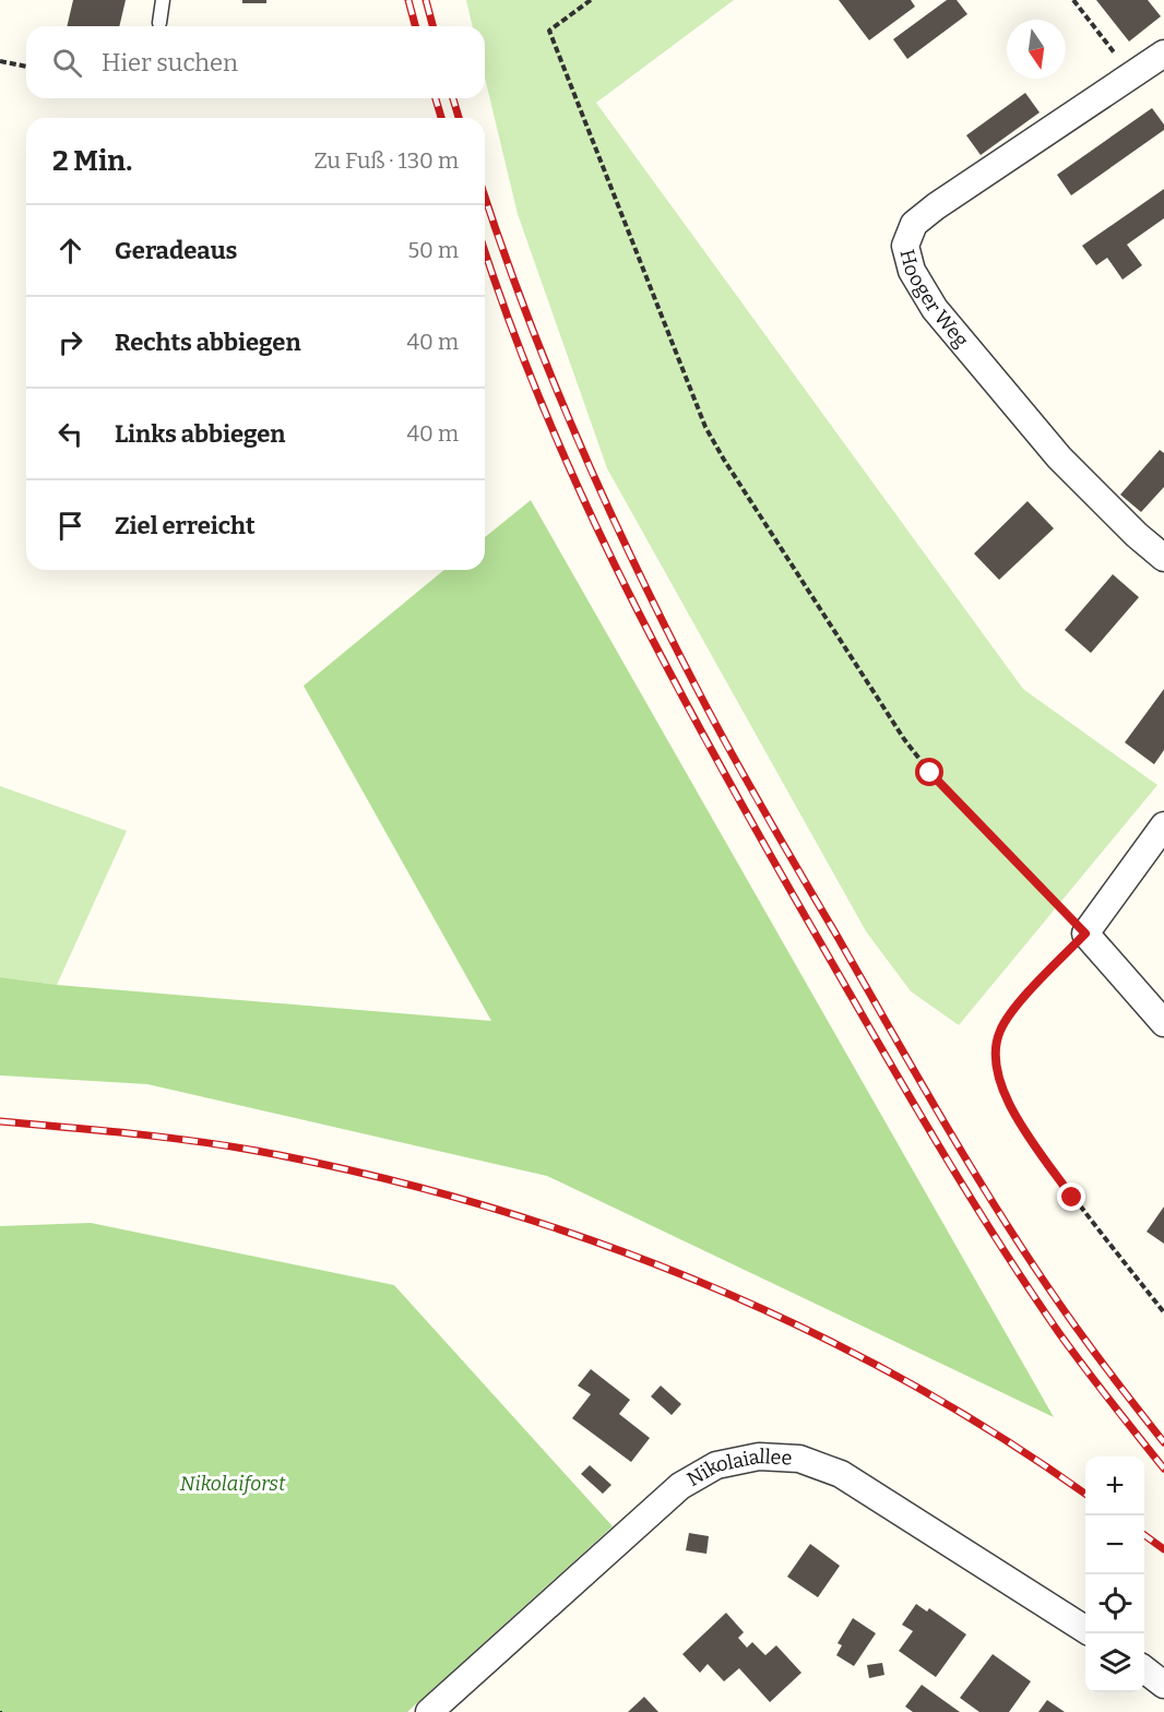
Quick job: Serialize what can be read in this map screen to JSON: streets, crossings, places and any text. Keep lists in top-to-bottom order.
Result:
{
  "streets": {
    "street": ["Hooger Weg", "Nikolaiallee"]
  },
  "parks": ["Nikolaiforst"],
  "north": "bottom",
  "page": {
    "search": "Hier suchen",
    "heading": ["2 Min.", "Zu Fuß · 130 m"],
    "list": [
      ["Geradeaus", "50 m"],
      ["Rechts abbiegen", "40 m"],
      ["Links abbiegen", "40 m"],
      "Ziel erreicht"
    ],
    "map_buttons": ["+", "−"]
  }
}
